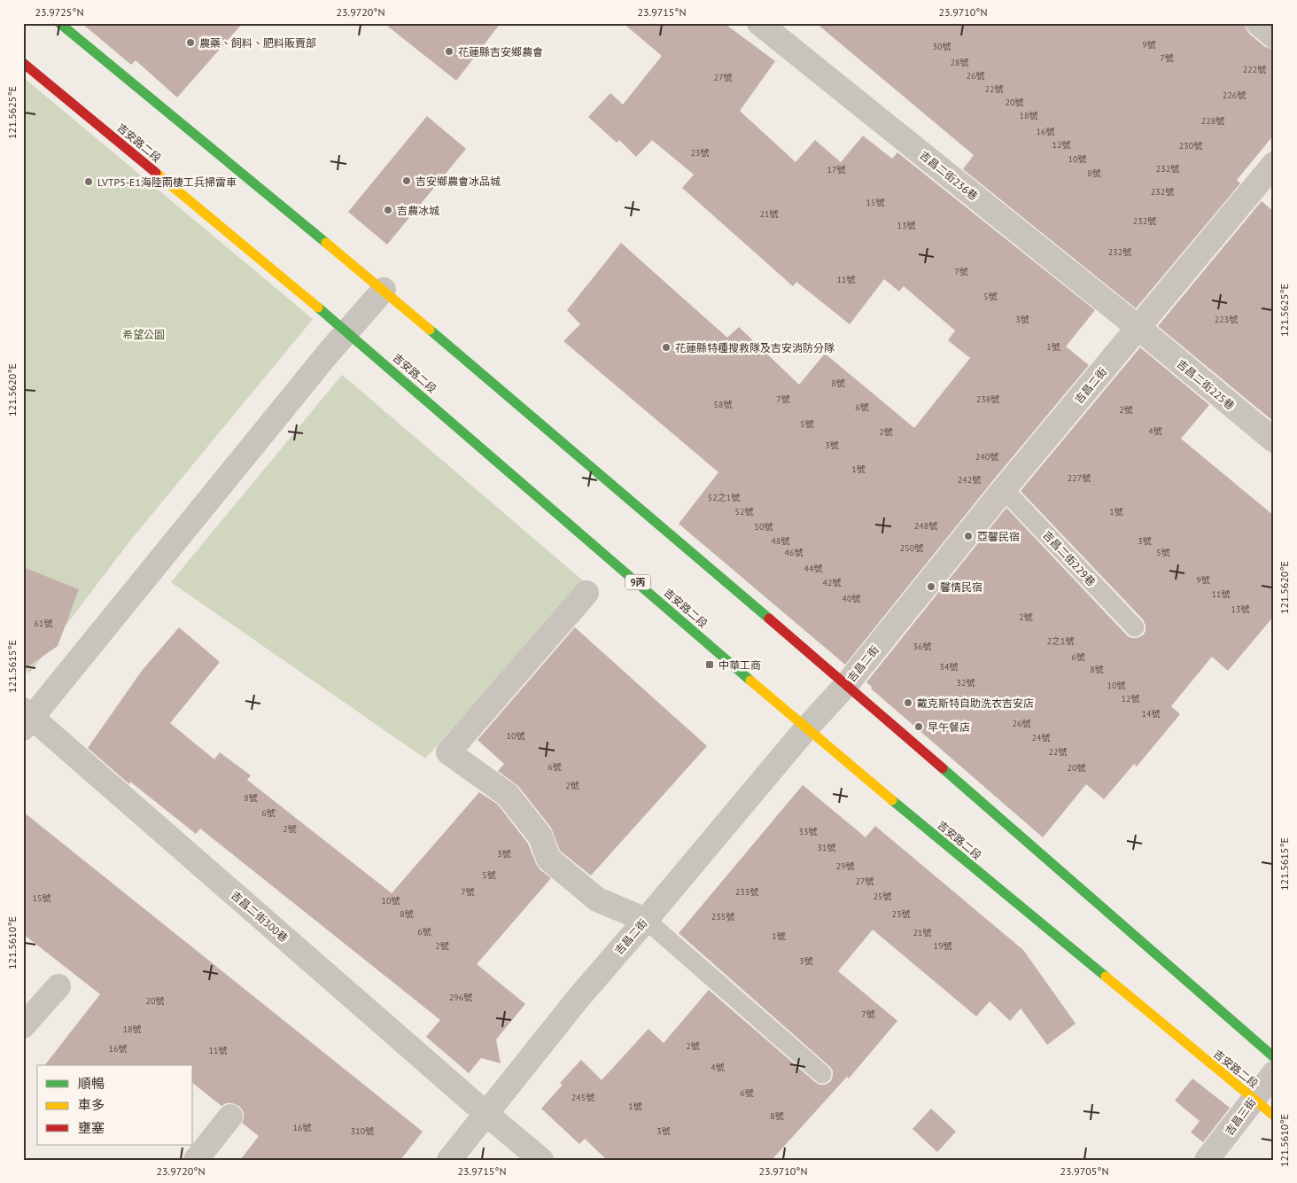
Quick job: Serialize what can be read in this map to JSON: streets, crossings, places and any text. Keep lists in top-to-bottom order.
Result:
{
  "streets": {
    "main road": ["吉安路二段", "9丙"],
    "street": [
      "吉昌二街236巷",
      "吉昌二街225巷",
      "吉昌二街",
      "吉昌二街300巷",
      "吉昌三街"
    ],
    "lane": ["吉昌二街229巷"]
  },
  "crossings": [
    ["吉安路二段", "吉昌二街"],
    ["吉安路二段", "9丙"],
    ["吉安路二段", "吉昌三街"],
    ["吉昌二街236巷", "吉昌二街225巷"],
    ["吉昌二街236巷", "吉昌二街"],
    ["吉昌二街225巷", "吉昌二街"],
    ["吉昌二街", "吉昌二街229巷"],
    ["吉昌二街", "吉昌二街300巷"],
    ["9丙", "吉昌三街"]
  ],
  "parks": ["希望公園"],
  "places": {
    "other": [
      "農藥、飼料、肥料販賣部",
      "花蓮縣吉安鄉農會",
      "吉安鄉農會冰品城",
      "LVTP5-E1海陸兩棲工兵掃雷車",
      "吉農冰城",
      "花蓮縣特種搜救隊及吉安消防分隊",
      "亞馨民宿",
      "馨情民宿",
      "戴克斯特自助洗衣吉安店",
      "早午餐店"
    ],
    "transit": ["中華工商"]
  },
  "house_numbers": [
    "9號",
    "30號",
    "7號",
    "28號",
    "222號",
    "26號",
    "27號",
    "22號",
    "226號",
    "20號",
    "18號",
    "228號",
    "16號",
    "12號",
    "230號",
    "23號",
    "10號",
    "232號",
    "17號",
    "8號",
    "232號",
    "15號",
    "21號",
    "232號",
    "13號",
    "232號",
    "7號",
    "11號",
    "5號",
    "3號",
    "223號",
    "1號",
    "8號",
    "7號",
    "238號",
    "58號",
    "6號",
    "2號",
    "5號",
    "4號",
    "2號",
    "3號",
    "240號",
    "1號",
    "227號",
    "242號",
    "52之1號",
    "52號",
    "1號",
    "248號",
    "50號",
    "48號",
    "3號",
    "250號",
    "46號",
    "5號",
    "44號",
    "9號",
    "42號",
    "11號",
    "40號",
    "13號",
    "2號",
    "61號",
    "2之1號",
    "36號",
    "6號",
    "34號",
    "8號",
    "32號",
    "10號",
    "12號",
    "14號",
    "26號",
    "10號",
    "24號",
    "22號",
    "6號",
    "20號",
    "2號",
    "8號",
    "6號",
    "2號",
    "33號",
    "31號",
    "3號",
    "29號",
    "5號",
    "27號",
    "7號",
    "233號",
    "25號",
    "15號",
    "10號",
    "8號",
    "23號",
    "235號",
    "6號",
    "21號",
    "1號",
    "2號",
    "19號",
    "3號",
    "296號",
    "20號",
    "7號",
    "18號",
    "2號",
    "16號",
    "11號",
    "4號",
    "6號",
    "245號",
    "1號",
    "8號",
    "16號",
    "310號",
    "3號"
  ],
  "legend": ["順暢", "車多", "壅塞"],
  "coordinates": [
    "23.9725°N",
    "23.9720°N",
    "23.9715°N",
    "23.9710°N",
    "121.5625°E",
    "121.5620°E",
    "121.5615°E",
    "121.5610°E",
    "23.9705°N"
  ]
}
